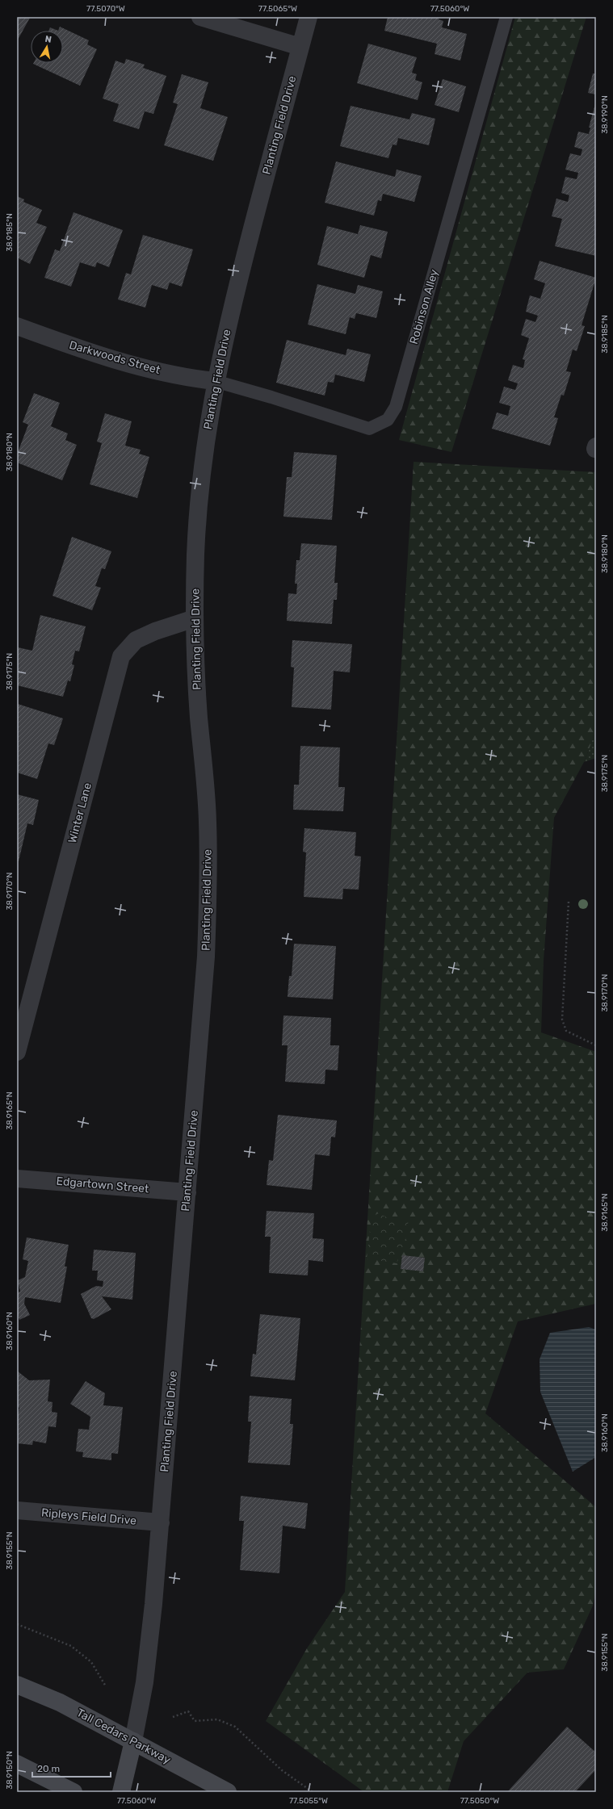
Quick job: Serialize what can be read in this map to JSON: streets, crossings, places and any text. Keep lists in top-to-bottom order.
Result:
{
  "streets": {
    "main road": ["Planting Field Drive", "Tall Cedars Parkway"],
    "street": [
      "Darkwoods Street",
      "Winter Lane",
      "Edgartown Street",
      "Ripleys Field Drive"
    ],
    "lane": ["Robinson Alley"]
  },
  "crossings": [
    ["Planting Field Drive", "Robinson Alley"],
    ["Planting Field Drive", "Darkwoods Street"],
    ["Planting Field Drive", "Winter Lane"],
    ["Planting Field Drive", "Edgartown Street"],
    ["Planting Field Drive", "Ripleys Field Drive"],
    ["Planting Field Drive", "Tall Cedars Parkway"],
    ["Robinson Alley", "Darkwoods Street"]
  ],
  "scale_bar": "20 m",
  "north": "top",
  "coordinates": [
    "77.5070°W",
    "77.5065°W",
    "77.5060°W",
    "38.9190°N",
    "38.9185°N",
    "38.9180°N",
    "38.9175°N",
    "38.9170°N",
    "38.9165°N",
    "38.9160°N",
    "38.9155°N",
    "38.9150°N",
    "77.5055°W",
    "77.5050°W"
  ]
}
